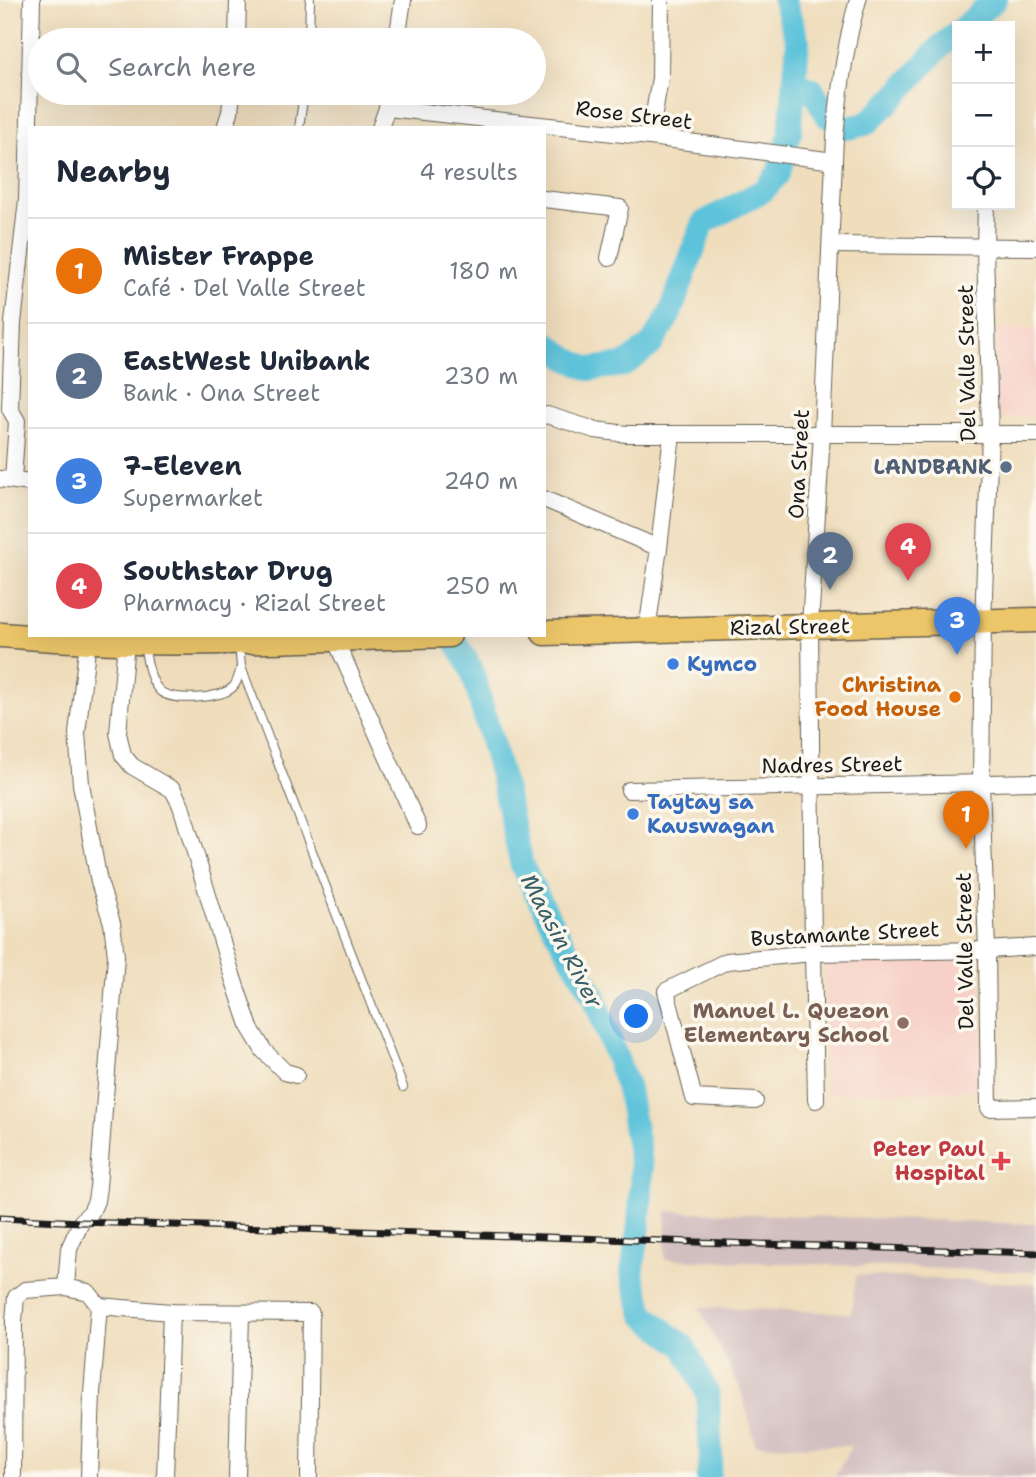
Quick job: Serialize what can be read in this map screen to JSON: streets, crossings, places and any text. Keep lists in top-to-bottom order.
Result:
{
  "streets": {
    "main road": ["Rizal Street"],
    "street": [
      "Rose Street",
      "Del Valle Street",
      "Ona Street",
      "Nadres Street",
      "Bustamante Street"
    ]
  },
  "crossings": [
    ["Rose Street", "Ona Street"],
    ["Del Valle Street", "Rizal Street"],
    ["Del Valle Street", "Nadres Street"],
    ["Del Valle Street", "Bustamante Street"],
    ["Ona Street", "Rizal Street"],
    ["Ona Street", "Nadres Street"],
    ["Ona Street", "Bustamante Street"]
  ],
  "water": ["Maasin River"],
  "places": {
    "other": [
      "LANDBANK",
      "Kymco",
      "Christina Food House",
      "Taytay sa Kauswagan",
      "Manuel L. Quezon Elementary School"
    ],
    "health": ["Peter Paul Hospital"]
  },
  "page": {
    "map_buttons": ["+", "−"],
    "search": "Search here",
    "heading": ["Nearby", "4 results"],
    "list": [
      {
        "mark": "1",
        "name": "Mister Frappe",
        "note": "Café · Del Valle Street",
        "value": "180 m"
      },
      {
        "mark": "2",
        "name": "EastWest Unibank",
        "note": "Bank · Ona Street",
        "value": "230 m"
      },
      {
        "mark": "3",
        "name": "7-Eleven",
        "note": "Supermarket",
        "value": "240 m"
      },
      {
        "mark": "4",
        "name": "Southstar Drug",
        "note": "Pharmacy · Rizal Street",
        "value": "250 m"
      }
    ],
    "pins": [
      "4",
      "2",
      "3",
      "1"
    ]
  }
}
